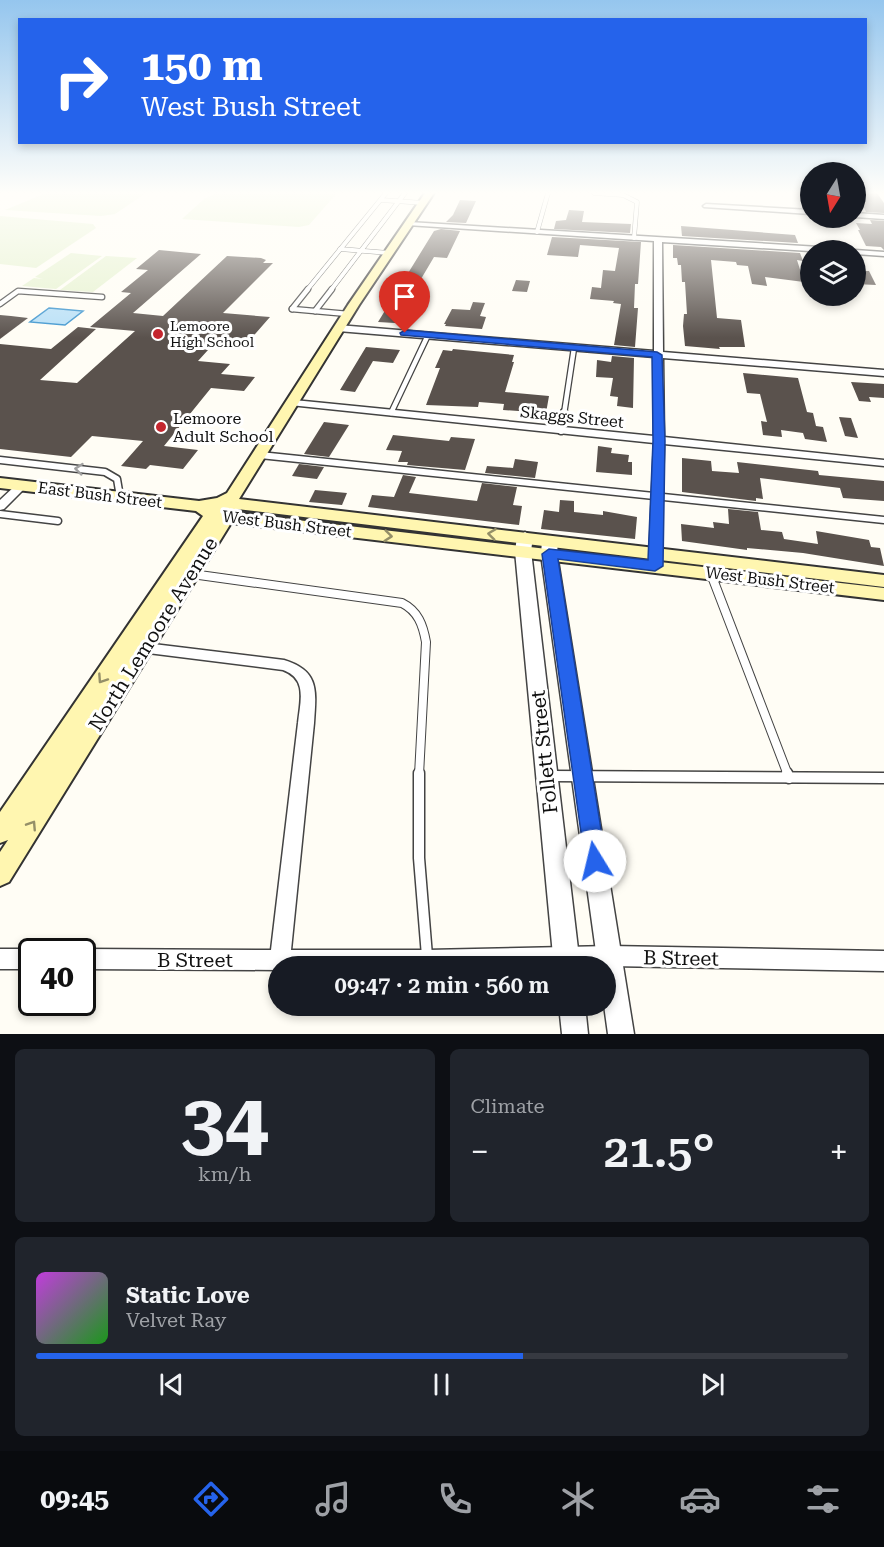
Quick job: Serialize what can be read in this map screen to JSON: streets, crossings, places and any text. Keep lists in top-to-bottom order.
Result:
{
  "streets": {
    "main road": ["East Bush Street", "West Bush Street", "North Lemoore Avenue"],
    "street": ["Skaggs Street", "Follett Street", "B Street"]
  },
  "crossings": [
    ["Skaggs Street", "North Lemoore Avenue"],
    ["East Bush Street", "West Bush Street"],
    ["East Bush Street", "North Lemoore Avenue"],
    ["West Bush Street", "North Lemoore Avenue"],
    ["West Bush Street", "Follett Street"]
  ],
  "places": ["Lemoore High School", "Lemoore Adult School"],
  "north": "bottom",
  "page": {
    "turn": ["150 m", "West Bush Street"],
    "limit": "40",
    "trip": "09:47 · 2 min · 560 m",
    "tile": [
      ["34", "km/h"],
      "Climate"
    ],
    "heat": ["−", "21.5°", "+"],
    "song": ["Static Love", "Velvet Ray"],
    "tabs": "09:45"
  }
}
